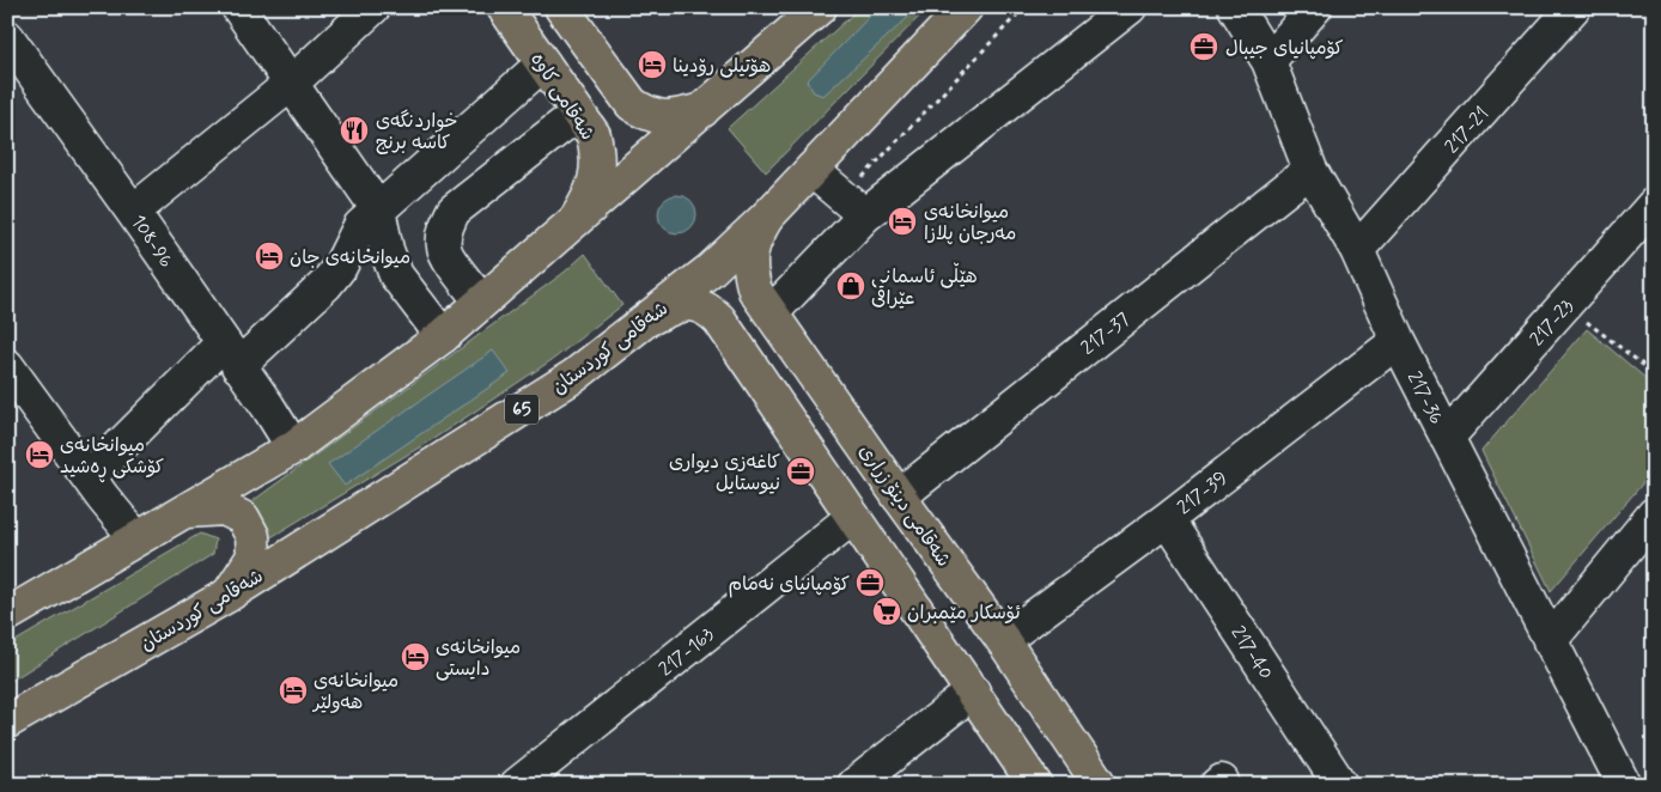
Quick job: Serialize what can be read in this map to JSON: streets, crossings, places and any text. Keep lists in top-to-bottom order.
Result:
{
  "streets": {
    "main road": [
      "شەقامی کاوە",
      "شەقامی کوردستان",
      "65",
      "شەقامی دینۆ زراری"
    ],
    "street": [
      "217-21",
      "108-96",
      "217-23",
      "217-37",
      "217-36",
      "217-39",
      "217-163",
      "217-40"
    ]
  },
  "crossings": [
    ["217-21", "217-36"],
    ["217-23", "217-36"],
    ["217-37", "217-36"],
    ["217-37", "شەقامی دینۆ زراری"],
    ["شەقامی کوردستان", "شەقامی دینۆ زراری"],
    ["217-36", "217-39"],
    ["217-39", "شەقامی دینۆ زراری"],
    ["217-39", "217-40"]
  ],
  "places": {
    "office": ["کۆمپانیای جیبال", "کاغەزی دیواری نیوستایل", "کۆمپانیای نەمام"],
    "hotel": [
      "هۆتیلی رۆدینا",
      "میوانخانەی مەرجان پلازا",
      "میوانخانەی جان",
      "میوانخانەی کۆشکی ڕەشید",
      "میوانخانەی دایستی",
      "میوانخانەی هەولێر"
    ],
    "restaurant": ["خواردنگەی کاسە برنج"],
    "shop": ["هێڵی ئاسمانی عێراقی"],
    "supermarket": ["ئۆسکار مێمبران"]
  }
}
